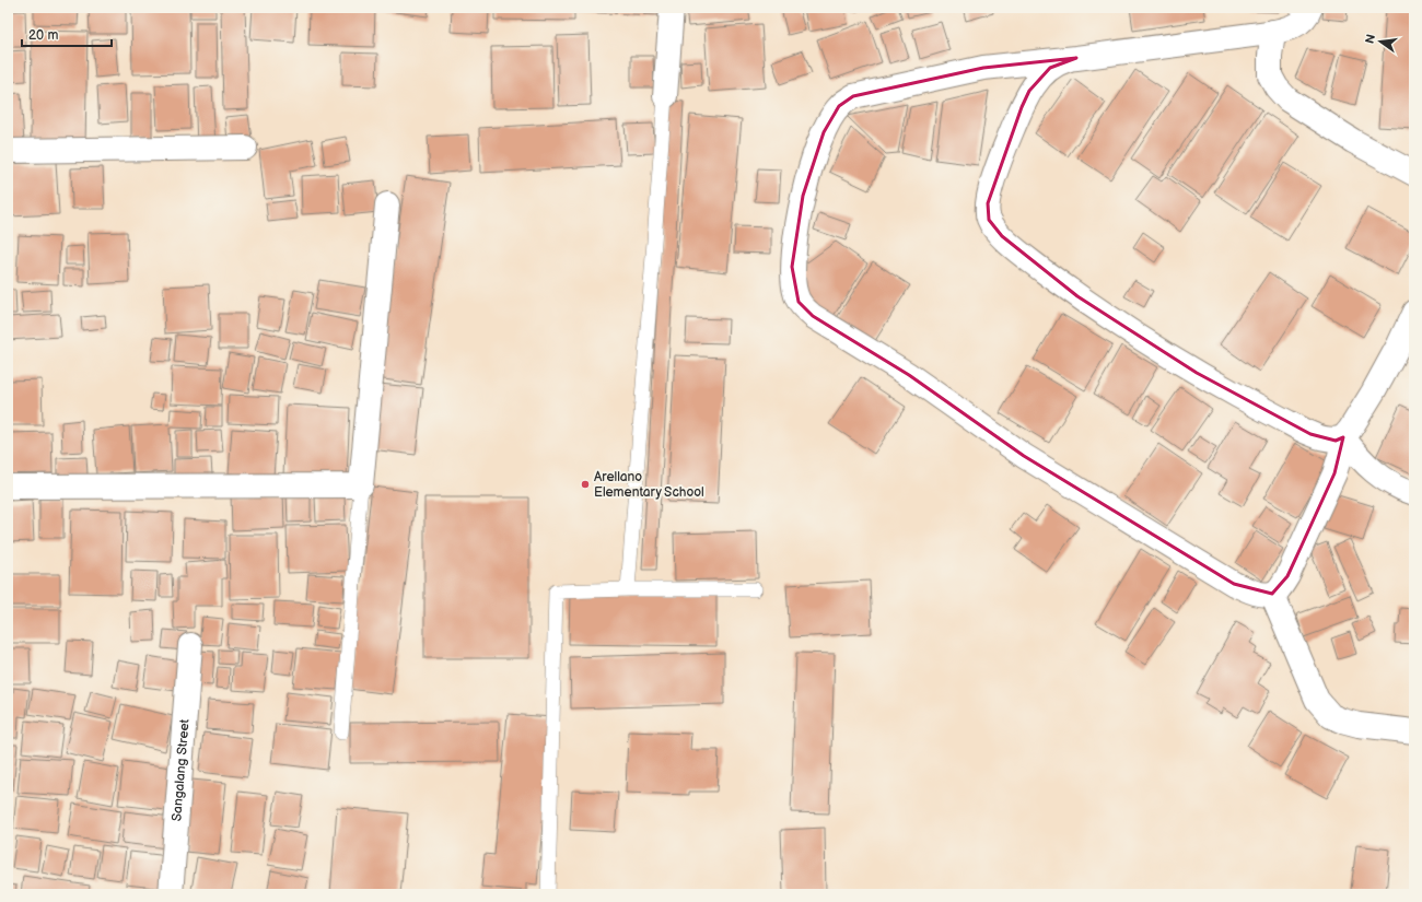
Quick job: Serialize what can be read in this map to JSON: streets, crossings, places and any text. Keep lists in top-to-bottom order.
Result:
{
  "streets": {
    "street": ["Sangalang Street"]
  },
  "places": ["Arellano Elementary School"],
  "scale_bar": "20 m",
  "north": "left"
}
